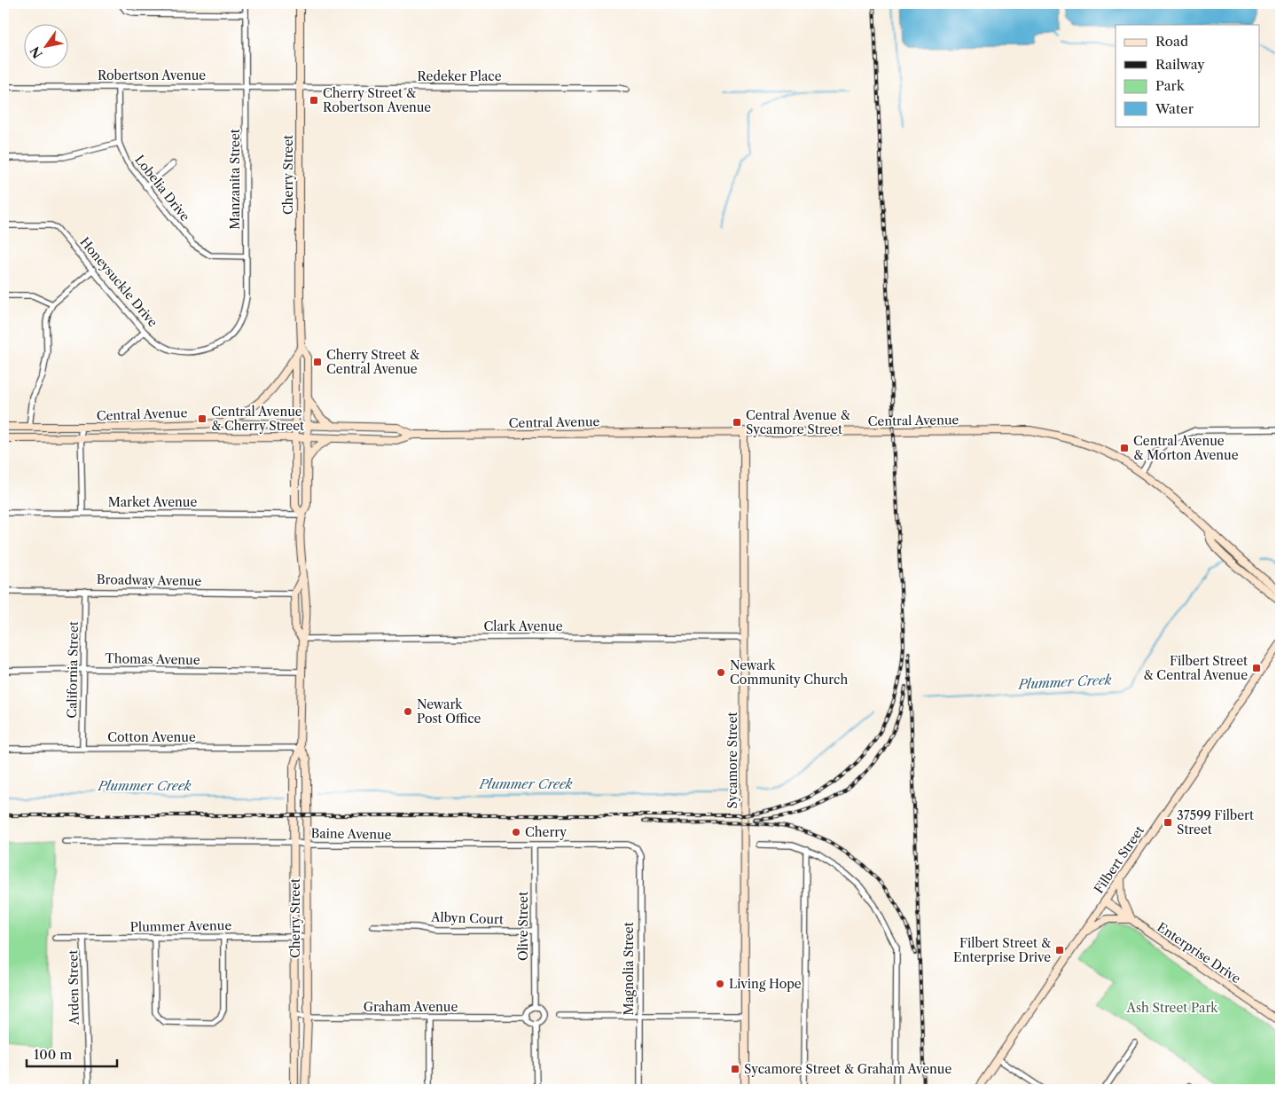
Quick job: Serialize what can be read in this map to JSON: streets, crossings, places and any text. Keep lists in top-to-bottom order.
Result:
{
  "streets": {
    "street": [
      "Robertson Avenue",
      "Redeker Place",
      "Cherry Street",
      "Manzanita Street",
      "Lobelia Drive",
      "Honeysuckle Drive",
      "Central Avenue",
      "Market Avenue",
      "Broadway Avenue",
      "Clark Avenue",
      "Thomas Avenue",
      "California Street",
      "Cotton Avenue",
      "Sycamore Street",
      "Baine Avenue",
      "Filbert Street",
      "Albyn Court",
      "Plummer Avenue",
      "Olive Street",
      "Enterprise Drive",
      "Magnolia Street",
      "Arden Street",
      "Graham Avenue"
    ]
  },
  "crossings": [
    ["Robertson Avenue", "Redeker Place"],
    ["Robertson Avenue", "Cherry Street"],
    ["Robertson Avenue", "Manzanita Street"],
    ["Robertson Avenue", "Lobelia Drive"],
    ["Redeker Place", "Cherry Street"],
    ["Cherry Street", "Central Avenue"],
    ["Cherry Street", "Market Avenue"],
    ["Cherry Street", "Broadway Avenue"],
    ["Cherry Street", "Clark Avenue"],
    ["Cherry Street", "Thomas Avenue"],
    ["Cherry Street", "Cotton Avenue"],
    ["Cherry Street", "Baine Avenue"],
    ["Cherry Street", "Plummer Avenue"],
    ["Cherry Street", "Graham Avenue"],
    ["Manzanita Street", "Lobelia Drive"],
    ["Manzanita Street", "Honeysuckle Drive"],
    ["Central Avenue", "Sycamore Street"],
    ["Broadway Avenue", "California Street"],
    ["Clark Avenue", "Sycamore Street"],
    ["Thomas Avenue", "California Street"],
    ["California Street", "Cotton Avenue"],
    ["Baine Avenue", "Olive Street"],
    ["Baine Avenue", "Magnolia Street"],
    ["Filbert Street", "Enterprise Drive"],
    ["Albyn Court", "Olive Street"],
    ["Plummer Avenue", "Arden Street"],
    ["Olive Street", "Graham Avenue"]
  ],
  "water": ["Plummer Creek"],
  "parks": ["Ash Street Park"],
  "places": {
    "transit": [
      "Cherry Street & Robertson Avenue",
      "Cherry Street & Central Avenue",
      "Central Avenue & Cherry Street",
      "Central Avenue & Sycamore Street",
      "Central Avenue & Morton Avenue",
      "Filbert Street & Central Avenue",
      "37599 Filbert Street",
      "Filbert Street & Enterprise Drive",
      "Sycamore Street & Graham Avenue"
    ],
    "other": [
      "Newark Community Church",
      "Newark Post Office",
      "Cherry",
      "Living Hope"
    ]
  },
  "legend": [
    "Road",
    "Railway",
    "Park",
    "Water"
  ],
  "scale_bar": "100 m",
  "north": "bottom left"
}
